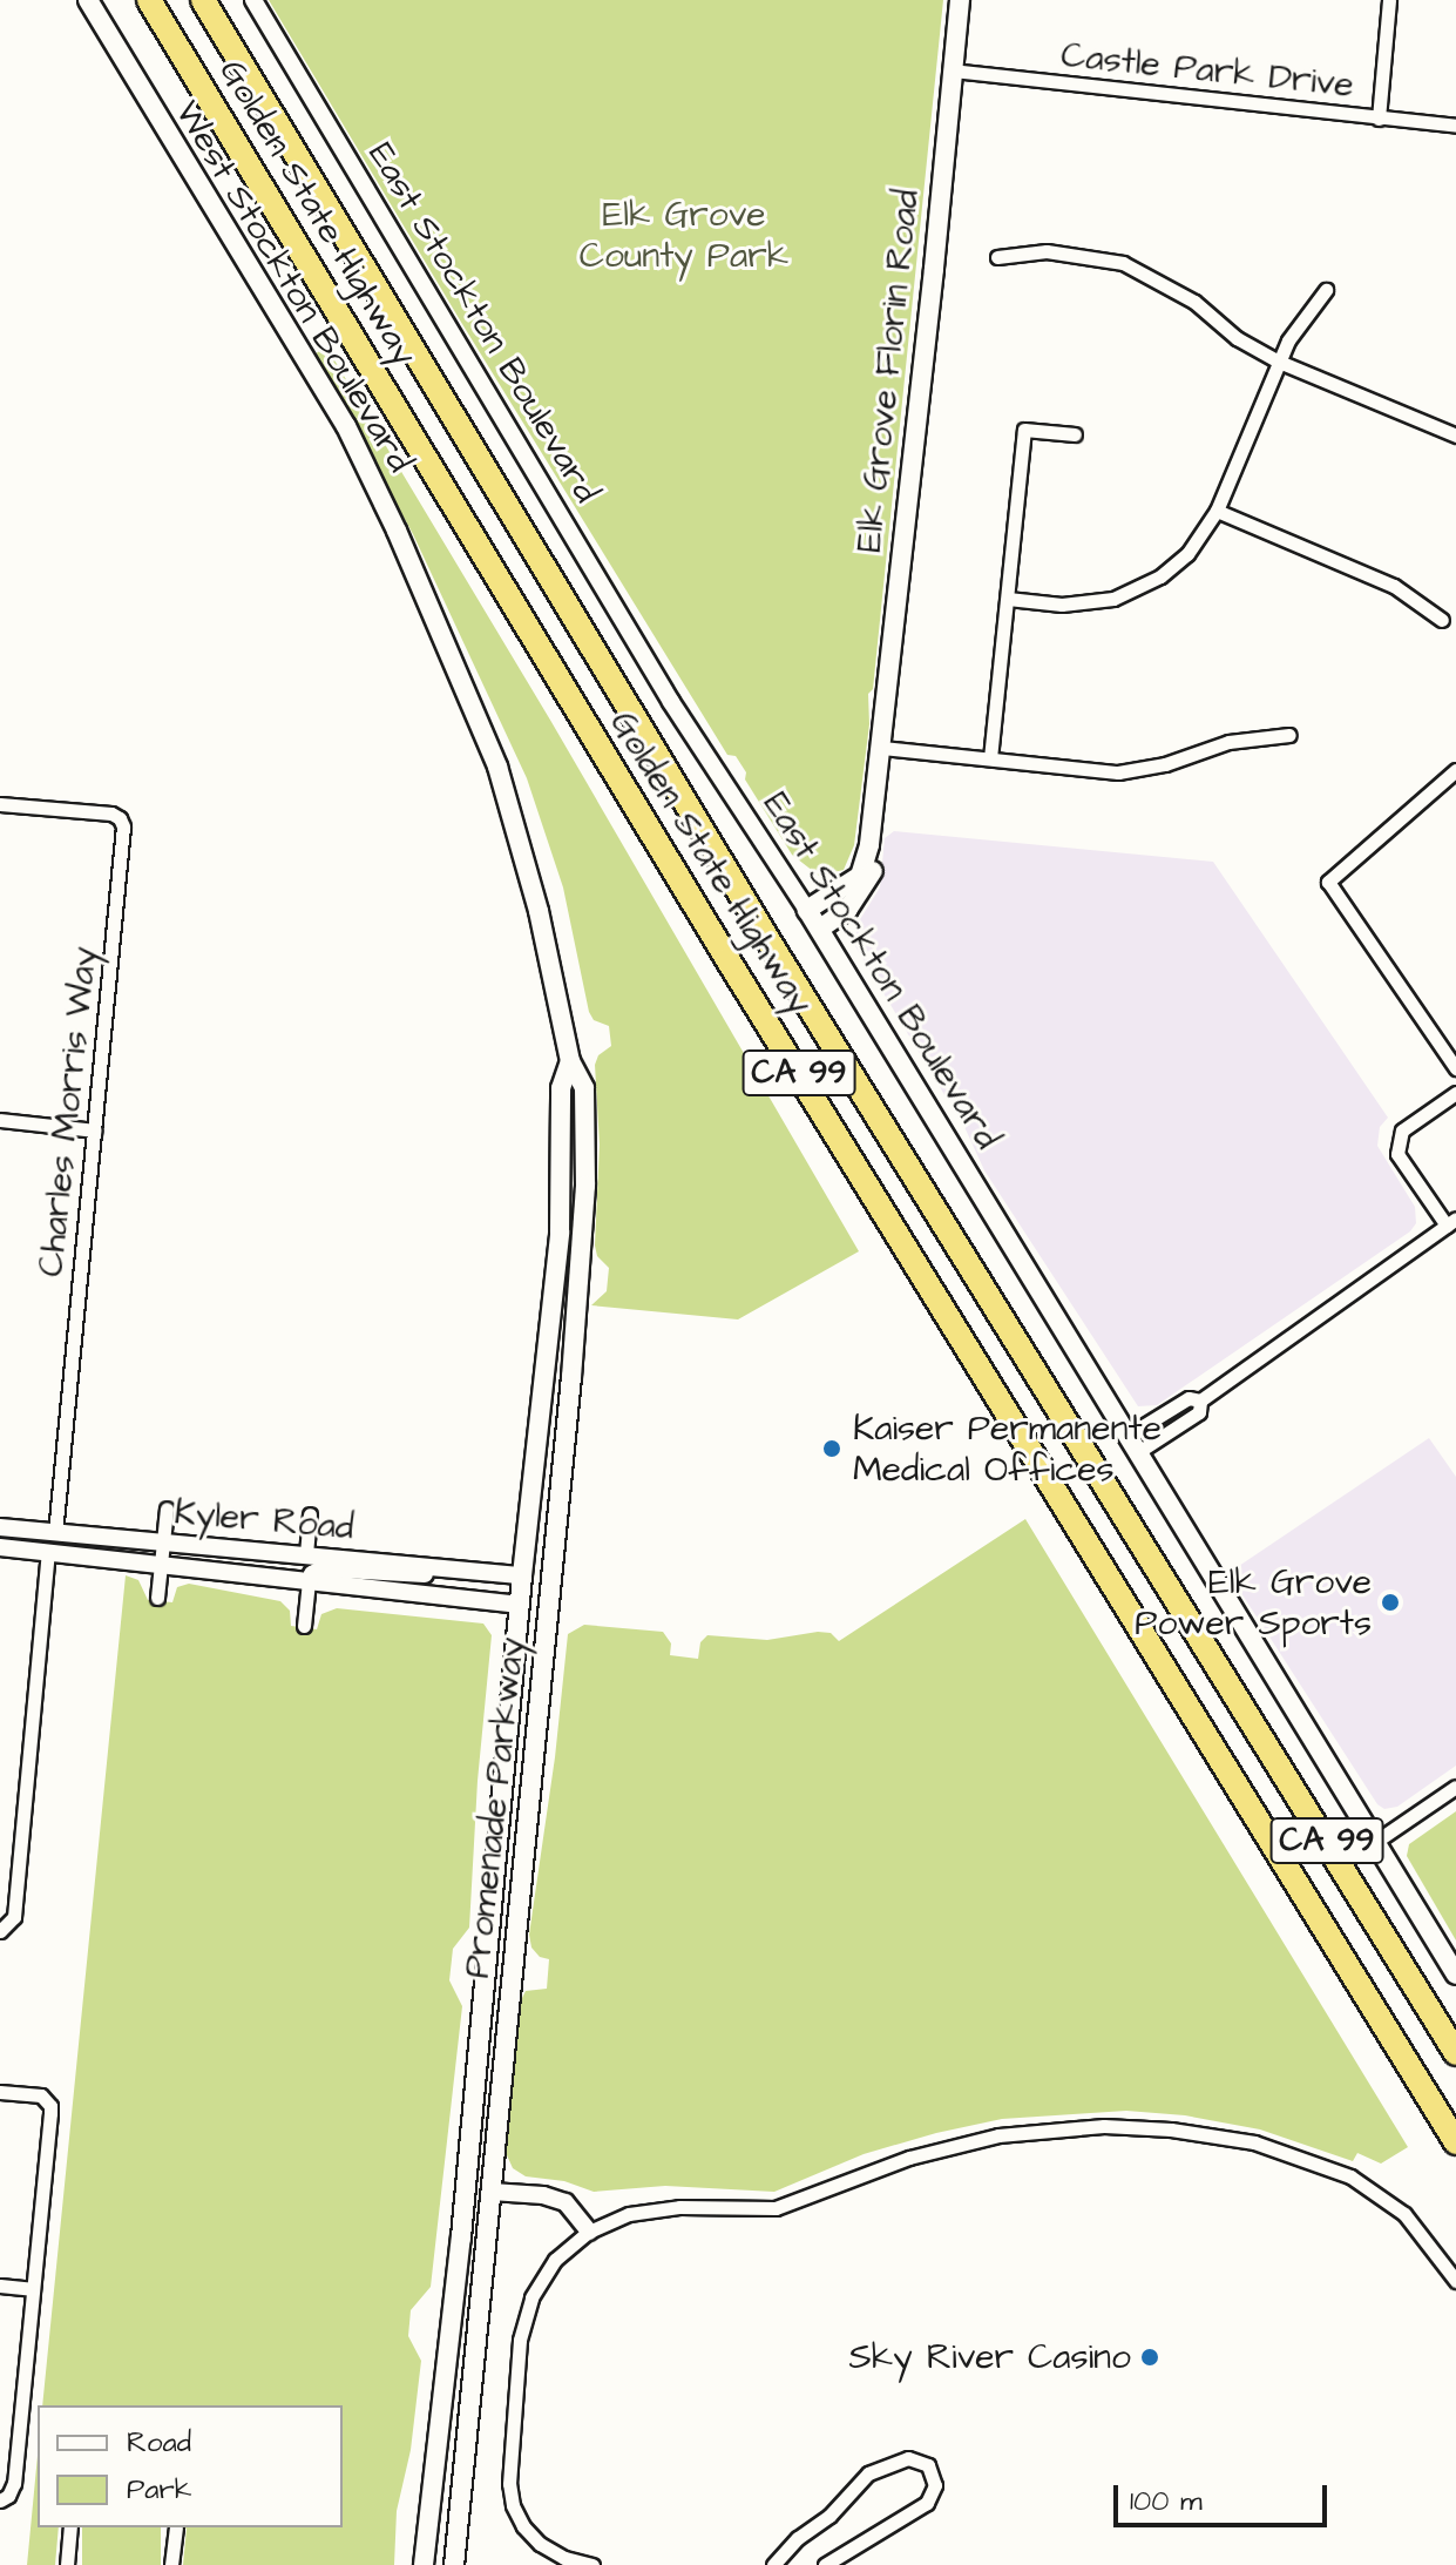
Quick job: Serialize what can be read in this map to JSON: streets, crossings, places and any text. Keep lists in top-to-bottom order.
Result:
{
  "streets": {
    "highway": ["Golden State Highway", "CA 99"],
    "main road": [
      "West Stockton Boulevard",
      "East Stockton Boulevard",
      "Elk Grove Florin Road",
      "Promenade Parkway"
    ],
    "street": ["Castle Park Drive", "Charles Morris Way", "Kyler Road"]
  },
  "crossings": [
    ["Castle Park Drive", "Elk Grove Florin Road"],
    ["West Stockton Boulevard", "Promenade Parkway"],
    ["East Stockton Boulevard", "Elk Grove Florin Road"],
    ["Charles Morris Way", "Kyler Road"],
    ["Kyler Road", "Promenade Parkway"]
  ],
  "parks": ["Elk Grove County Park"],
  "places": ["Kaiser Permanente Medical Offices", "Elk Grove Power Sports", "Sky River Casino"],
  "legend": ["Road", "Park"],
  "scale_bar": "100 m"
}
